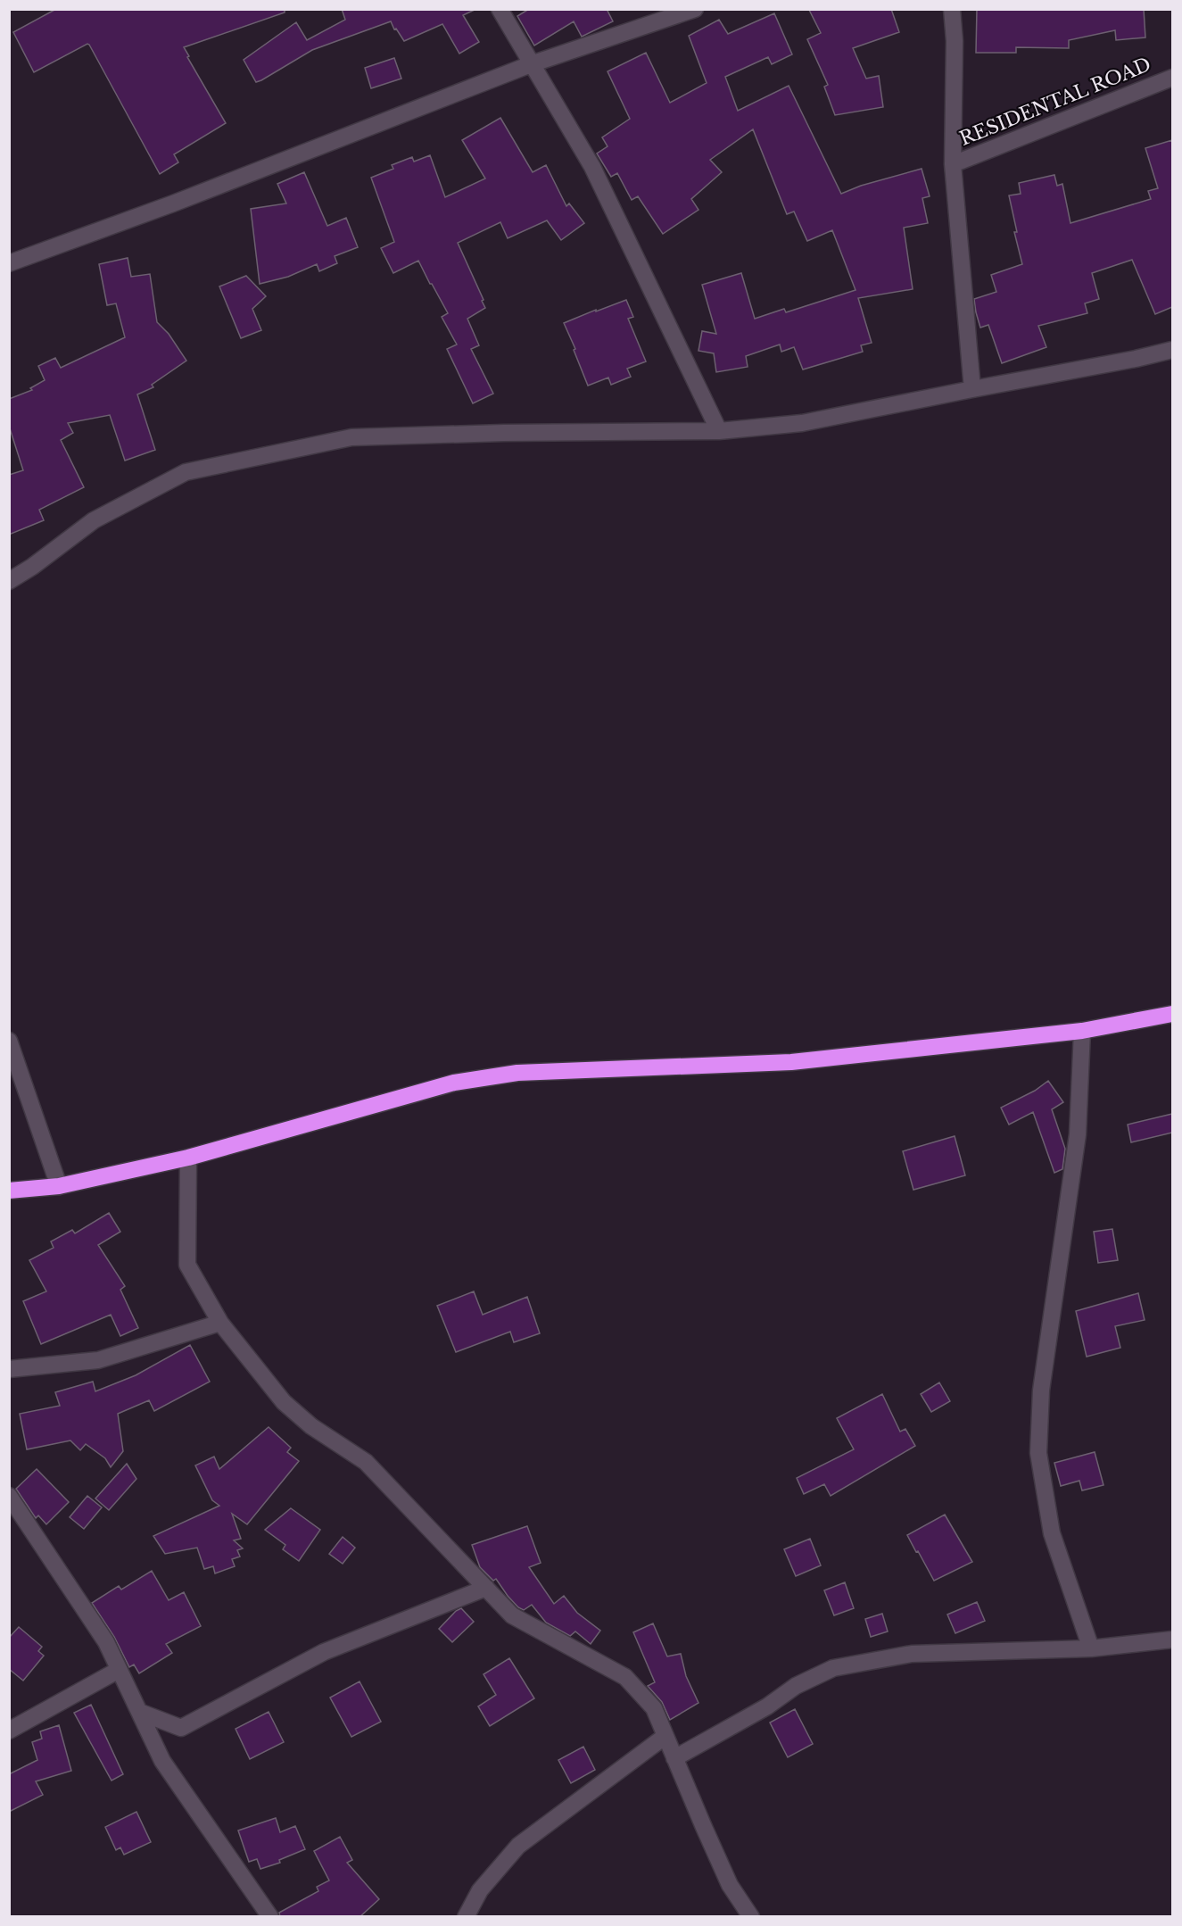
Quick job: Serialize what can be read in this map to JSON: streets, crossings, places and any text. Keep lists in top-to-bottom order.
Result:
{
  "streets": {
    "street": ["RESIDENTAL ROAD"]
  }
}
